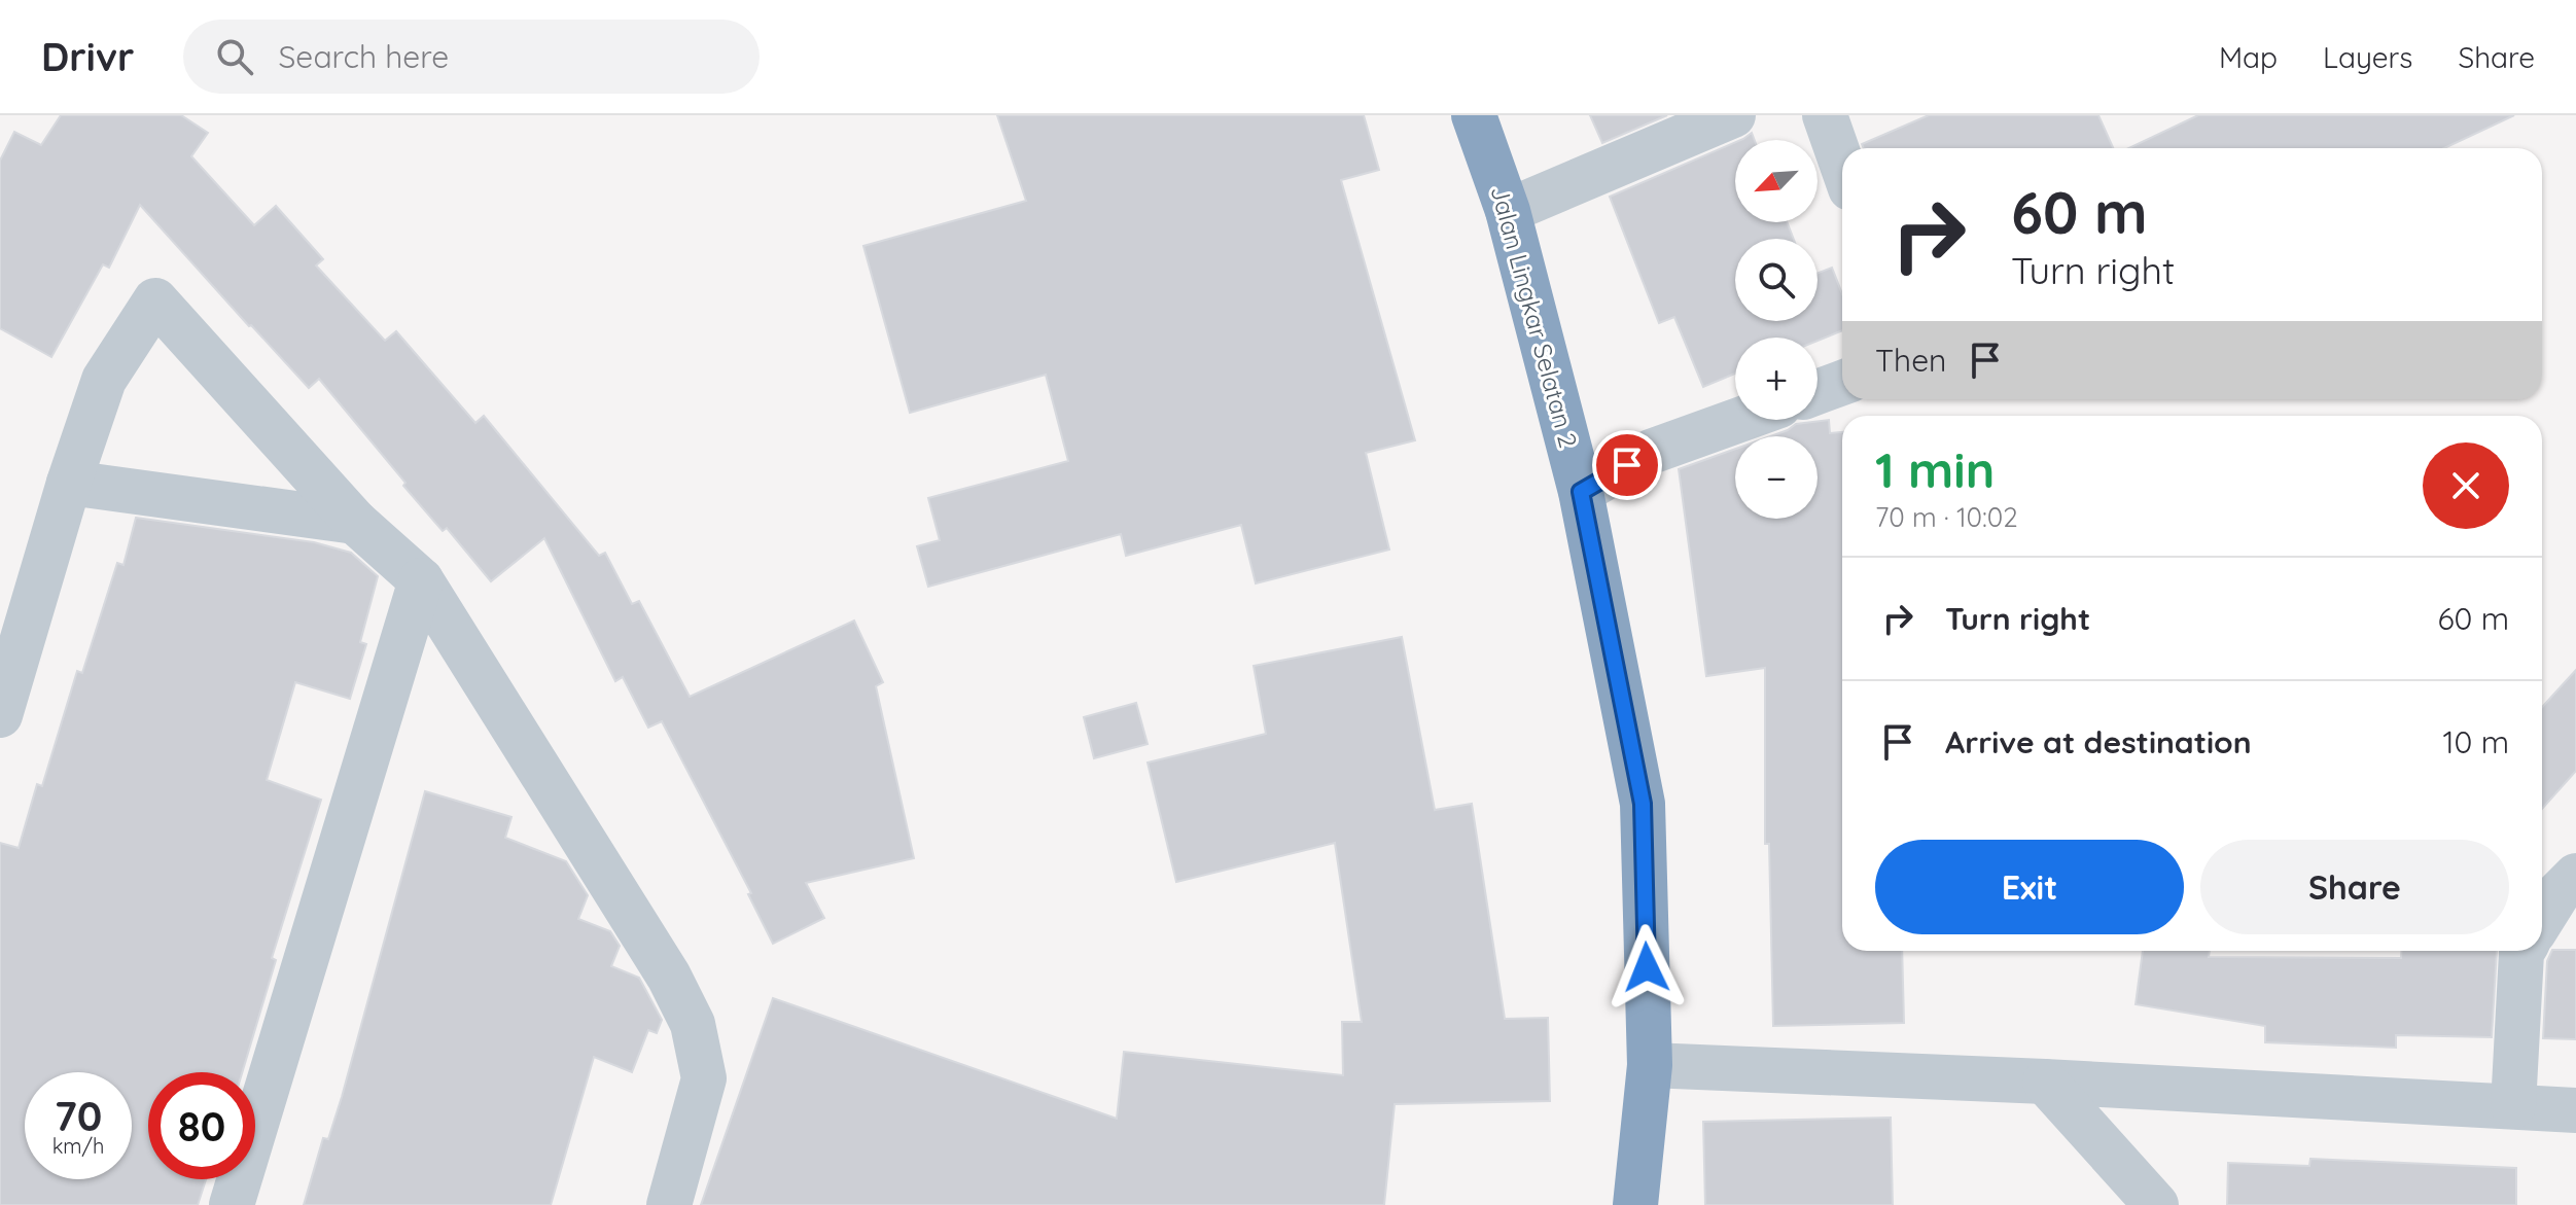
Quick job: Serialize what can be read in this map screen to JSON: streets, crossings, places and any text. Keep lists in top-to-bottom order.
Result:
{
  "streets": {
    "highway": ["Jalan Lingkar Selatan 2"]
  },
  "north": "bottom left",
  "page": {
    "header": "Drivr",
    "search": "Search here",
    "nav": ["Map", "Layers", "Share"],
    "map_buttons": ["+", "−"],
    "turn": ["60 m", "Turn right"],
    "then": "Then",
    "heading": ["1 min", "70 m · 10:02"],
    "list": [
      {
        "name": "Turn right",
        "value": "60 m"
      },
      {
        "name": "Arrive at destination",
        "value": "10 m"
      }
    ],
    "buttons": ["Exit", "Share"],
    "speed": "70 km/h",
    "limit": "80"
  }
}
